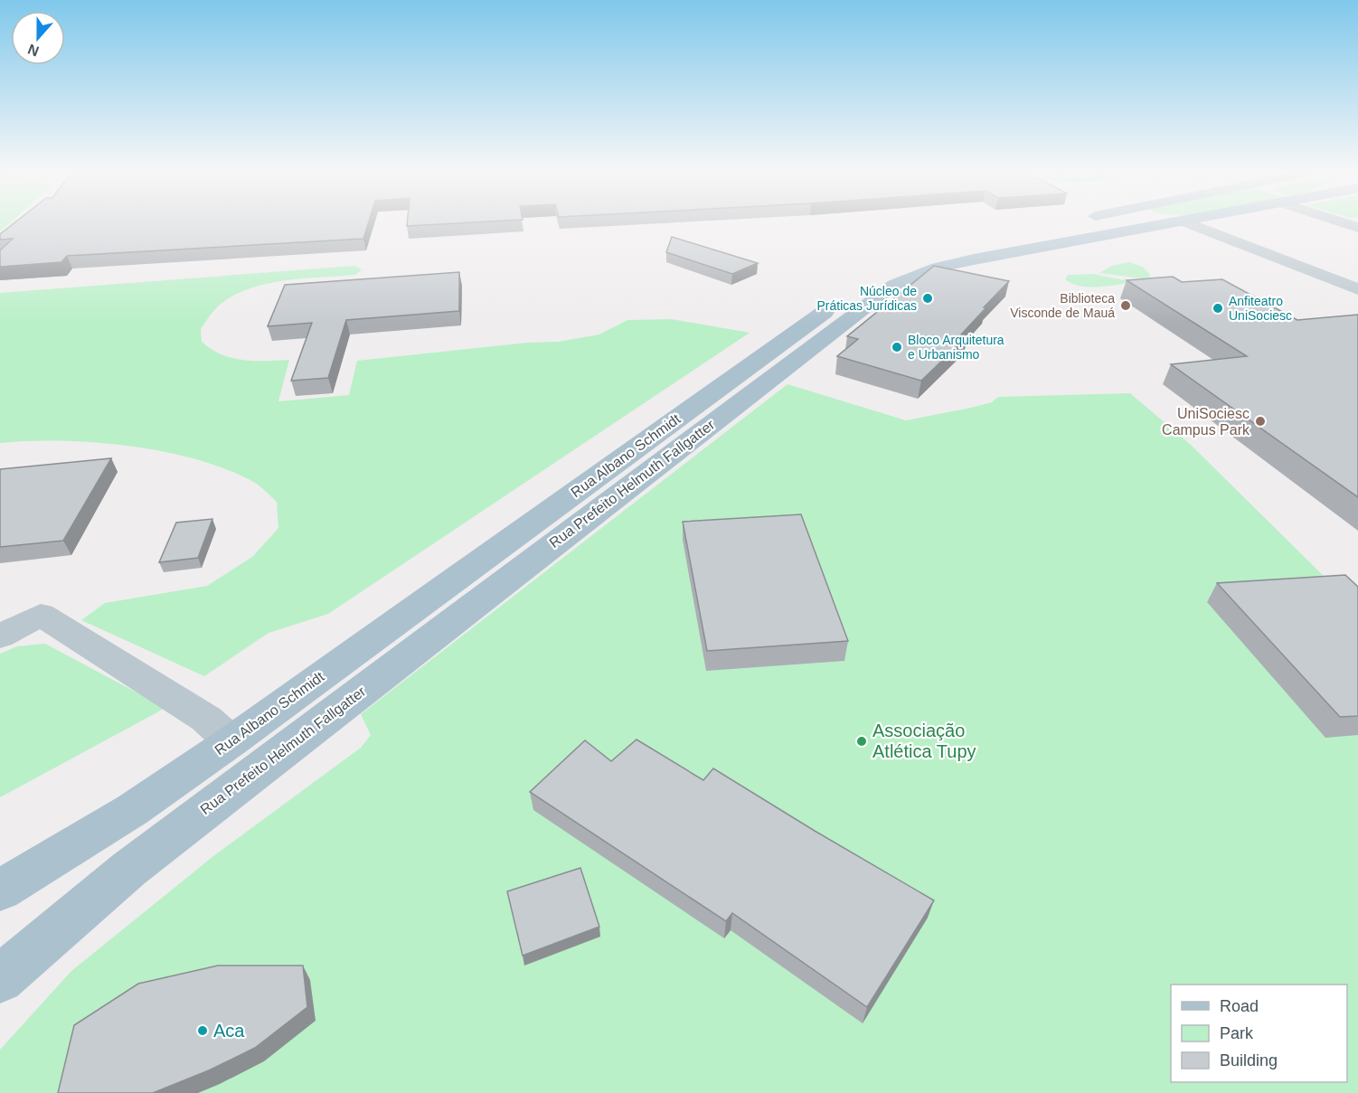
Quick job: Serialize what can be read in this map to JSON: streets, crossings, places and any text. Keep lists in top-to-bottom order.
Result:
{
  "streets": {
    "main road": ["Rua Albano Schmidt", "Rua Prefeito Helmuth Fallgatter"]
  },
  "places": [
    "Núcleo de Práticas Jurídicas",
    "Biblioteca Visconde de Mauá",
    "Anfiteatro UniSociesc",
    "Bloco Arquitetura e Urbanismo",
    "UniSociesc Campus Park",
    "Associação Atlética Tupy",
    "Aca"
  ],
  "legend": ["Road", "Park", "Building"],
  "north": "bottom"
}
